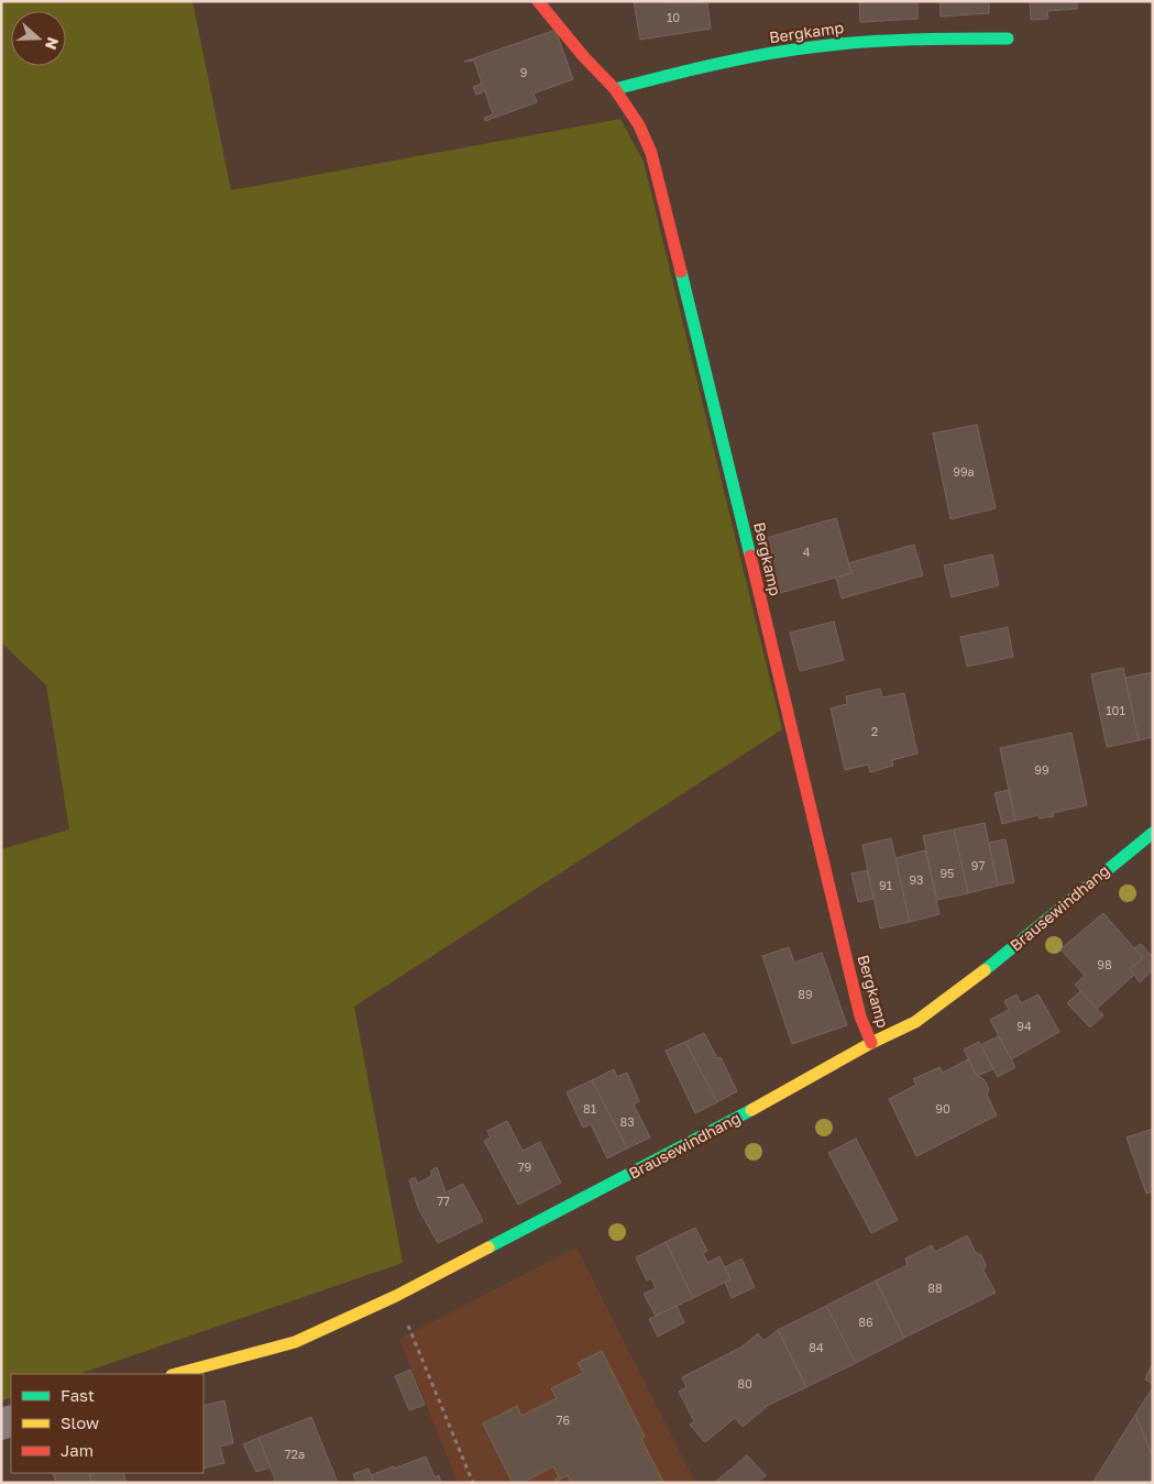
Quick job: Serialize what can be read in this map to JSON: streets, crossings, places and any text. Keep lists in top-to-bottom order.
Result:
{
  "streets": {
    "street": ["Bergkamp", "Brausewindhang"]
  },
  "crossings": [
    ["Bergkamp", "Brausewindhang"]
  ],
  "house_numbers": [
    "10",
    "9",
    "99a",
    "4",
    "101",
    "2",
    "99",
    "97",
    "95",
    "93",
    "91",
    "98",
    "89",
    "94",
    "81",
    "90",
    "83",
    "79",
    "77",
    "88",
    "86",
    "84",
    "80",
    "76",
    "72a"
  ],
  "legend": ["Fast", "Slow", "Jam"],
  "north": "right"
}
